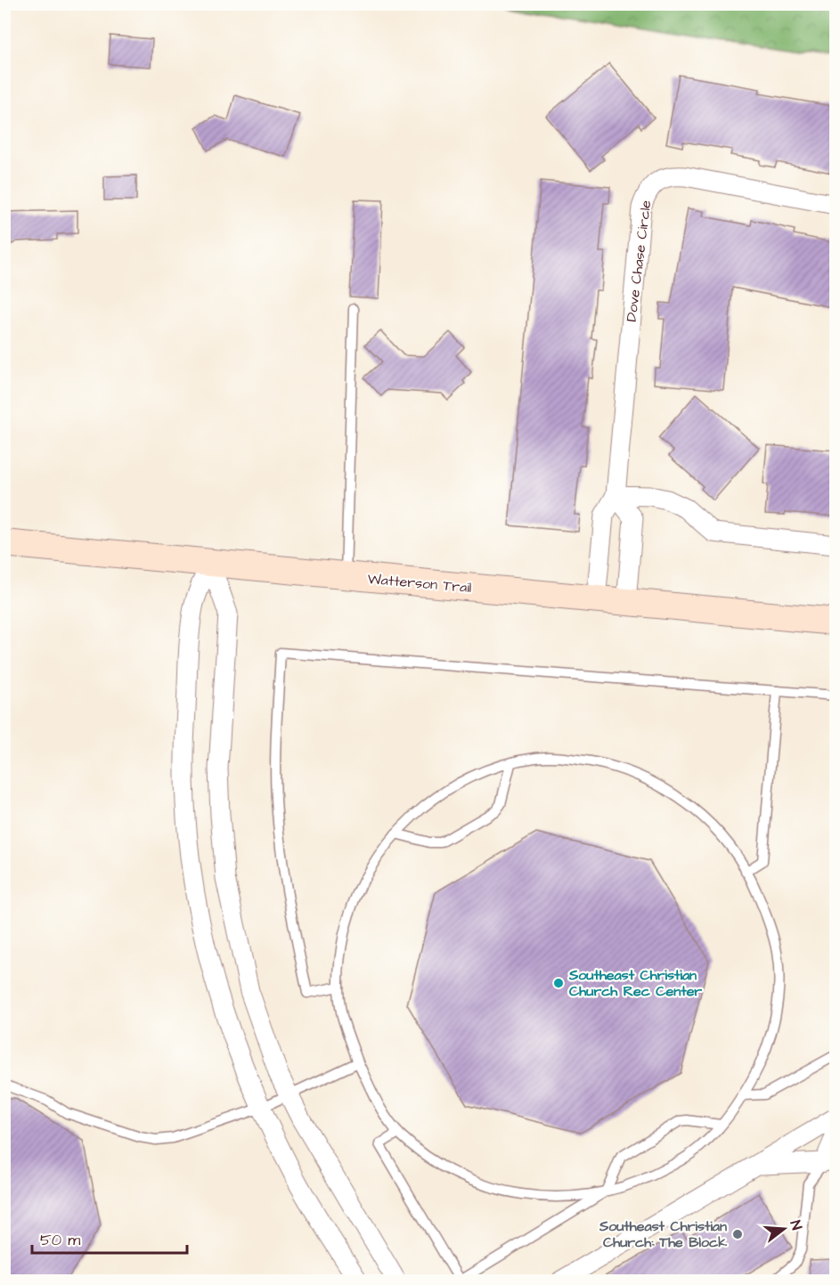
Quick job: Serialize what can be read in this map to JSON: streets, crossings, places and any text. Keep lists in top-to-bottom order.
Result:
{
  "streets": {
    "main road": ["Watterson Trail"],
    "street": ["Dove Chase Circle"]
  },
  "crossings": [
    ["Dove Chase Circle", "Watterson Trail"]
  ],
  "places": ["Southeast Christian Church Rec Center", "Southeast Christian Church: The Block"],
  "scale_bar": "50 m",
  "north": "right"
}
